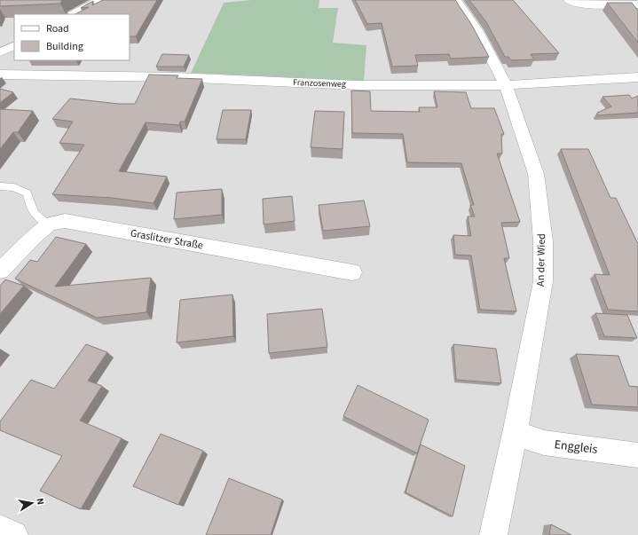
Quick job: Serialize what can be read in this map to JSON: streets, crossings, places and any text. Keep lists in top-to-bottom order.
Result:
{
  "streets": {
    "street": [
      "Franzosenweg",
      "Graslitzer Straße",
      "An der Wied",
      "Enggleis"
    ]
  },
  "crossings": [
    ["Franzosenweg", "An der Wied"],
    ["An der Wied", "Enggleis"]
  ],
  "legend": ["Road", "Building"],
  "north": "right"
}
